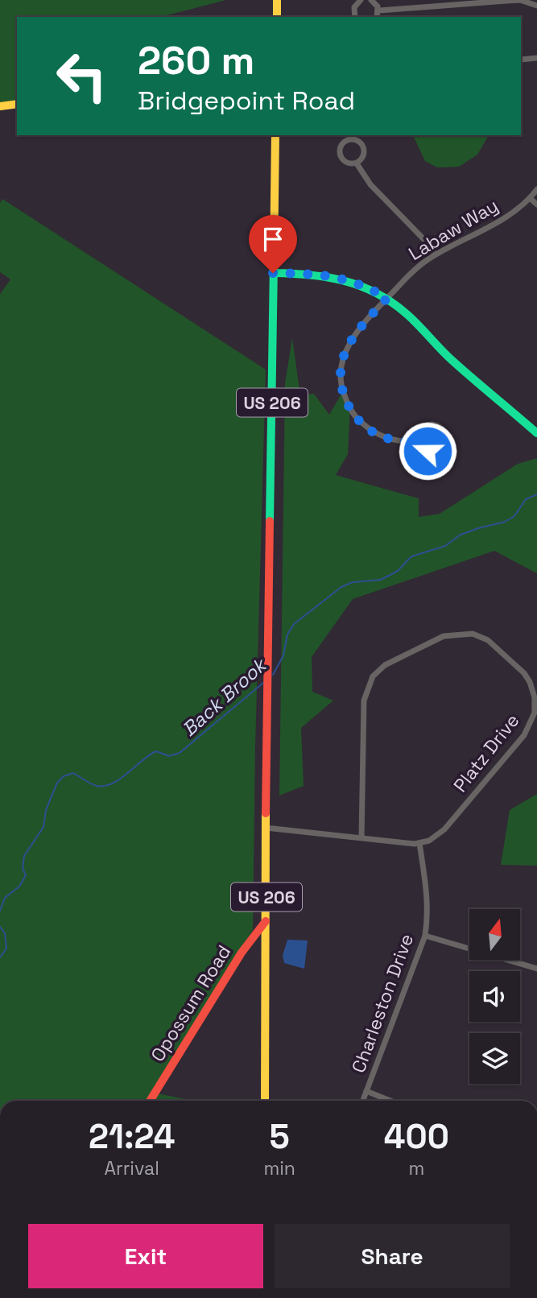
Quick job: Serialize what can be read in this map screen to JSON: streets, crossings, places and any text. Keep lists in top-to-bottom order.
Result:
{
  "streets": {
    "main road": ["US 206", "Opossum Road"],
    "street": ["Labaw Way", "Platz Drive", "Charleston Drive"]
  },
  "crossings": [
    ["US 206", "Opossum Road"],
    ["Platz Drive", "Charleston Drive"]
  ],
  "water": ["Back Brook"],
  "north": "top",
  "page": {
    "turn": ["260 m", "Bridgepoint Road"],
    "eta": [
      "21:24",
      "Arrival",
      "5",
      "min",
      "400",
      "m"
    ],
    "buttons": ["Exit", "Share"]
  }
}
